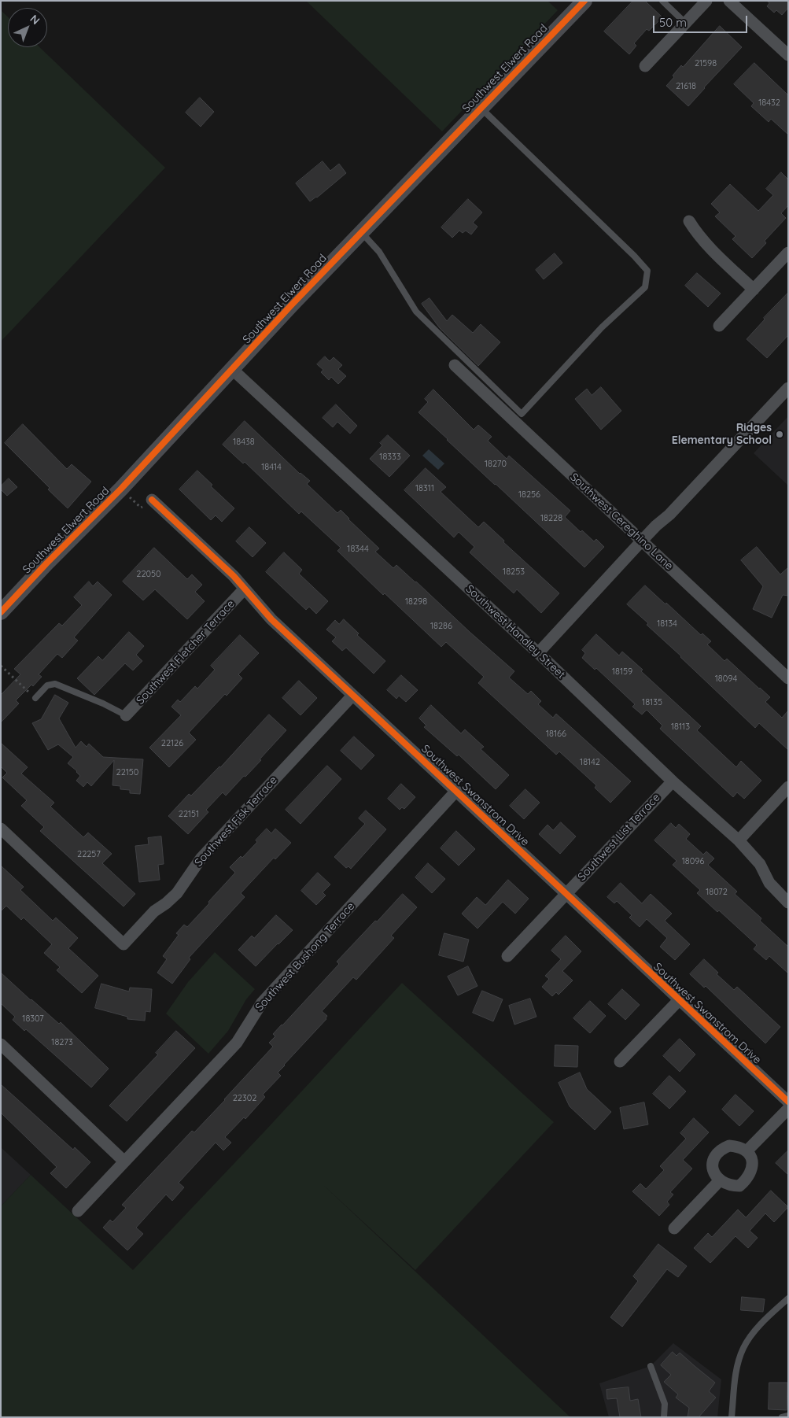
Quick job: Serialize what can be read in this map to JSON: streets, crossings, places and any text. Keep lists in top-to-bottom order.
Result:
{
  "streets": {
    "main road": ["Southwest Elwert Road"],
    "street": [
      "Southwest Cereghino Lane",
      "Southwest Handley Street",
      "Southwest Fletcher Terrace",
      "Southwest Swanstrom Drive",
      "Southwest Fisk Terrace",
      "Southwest List Terrace",
      "Southwest Bushong Terrace"
    ]
  },
  "crossings": [
    ["Southwest Elwert Road", "Southwest Handley Street"],
    ["Southwest Handley Street", "Southwest List Terrace"],
    ["Southwest Fletcher Terrace", "Southwest Swanstrom Drive"],
    ["Southwest Swanstrom Drive", "Southwest Fisk Terrace"],
    ["Southwest Swanstrom Drive", "Southwest List Terrace"],
    ["Southwest Swanstrom Drive", "Southwest Bushong Terrace"]
  ],
  "places": ["Ridges Elementary School"],
  "house_numbers": [
    "21598",
    "21618",
    "18432",
    "18438",
    "18333",
    "18270",
    "18414",
    "18311",
    "18256",
    "18228",
    "18344",
    "18253",
    "22050",
    "18298",
    "18134",
    "18286",
    "18159",
    "18094",
    "18135",
    "18113",
    "18166",
    "22126",
    "18142",
    "22150",
    "22151",
    "22257",
    "18096",
    "18072",
    "18307",
    "18273",
    "22302"
  ],
  "scale_bar": "50 m",
  "north": "top right"
}
